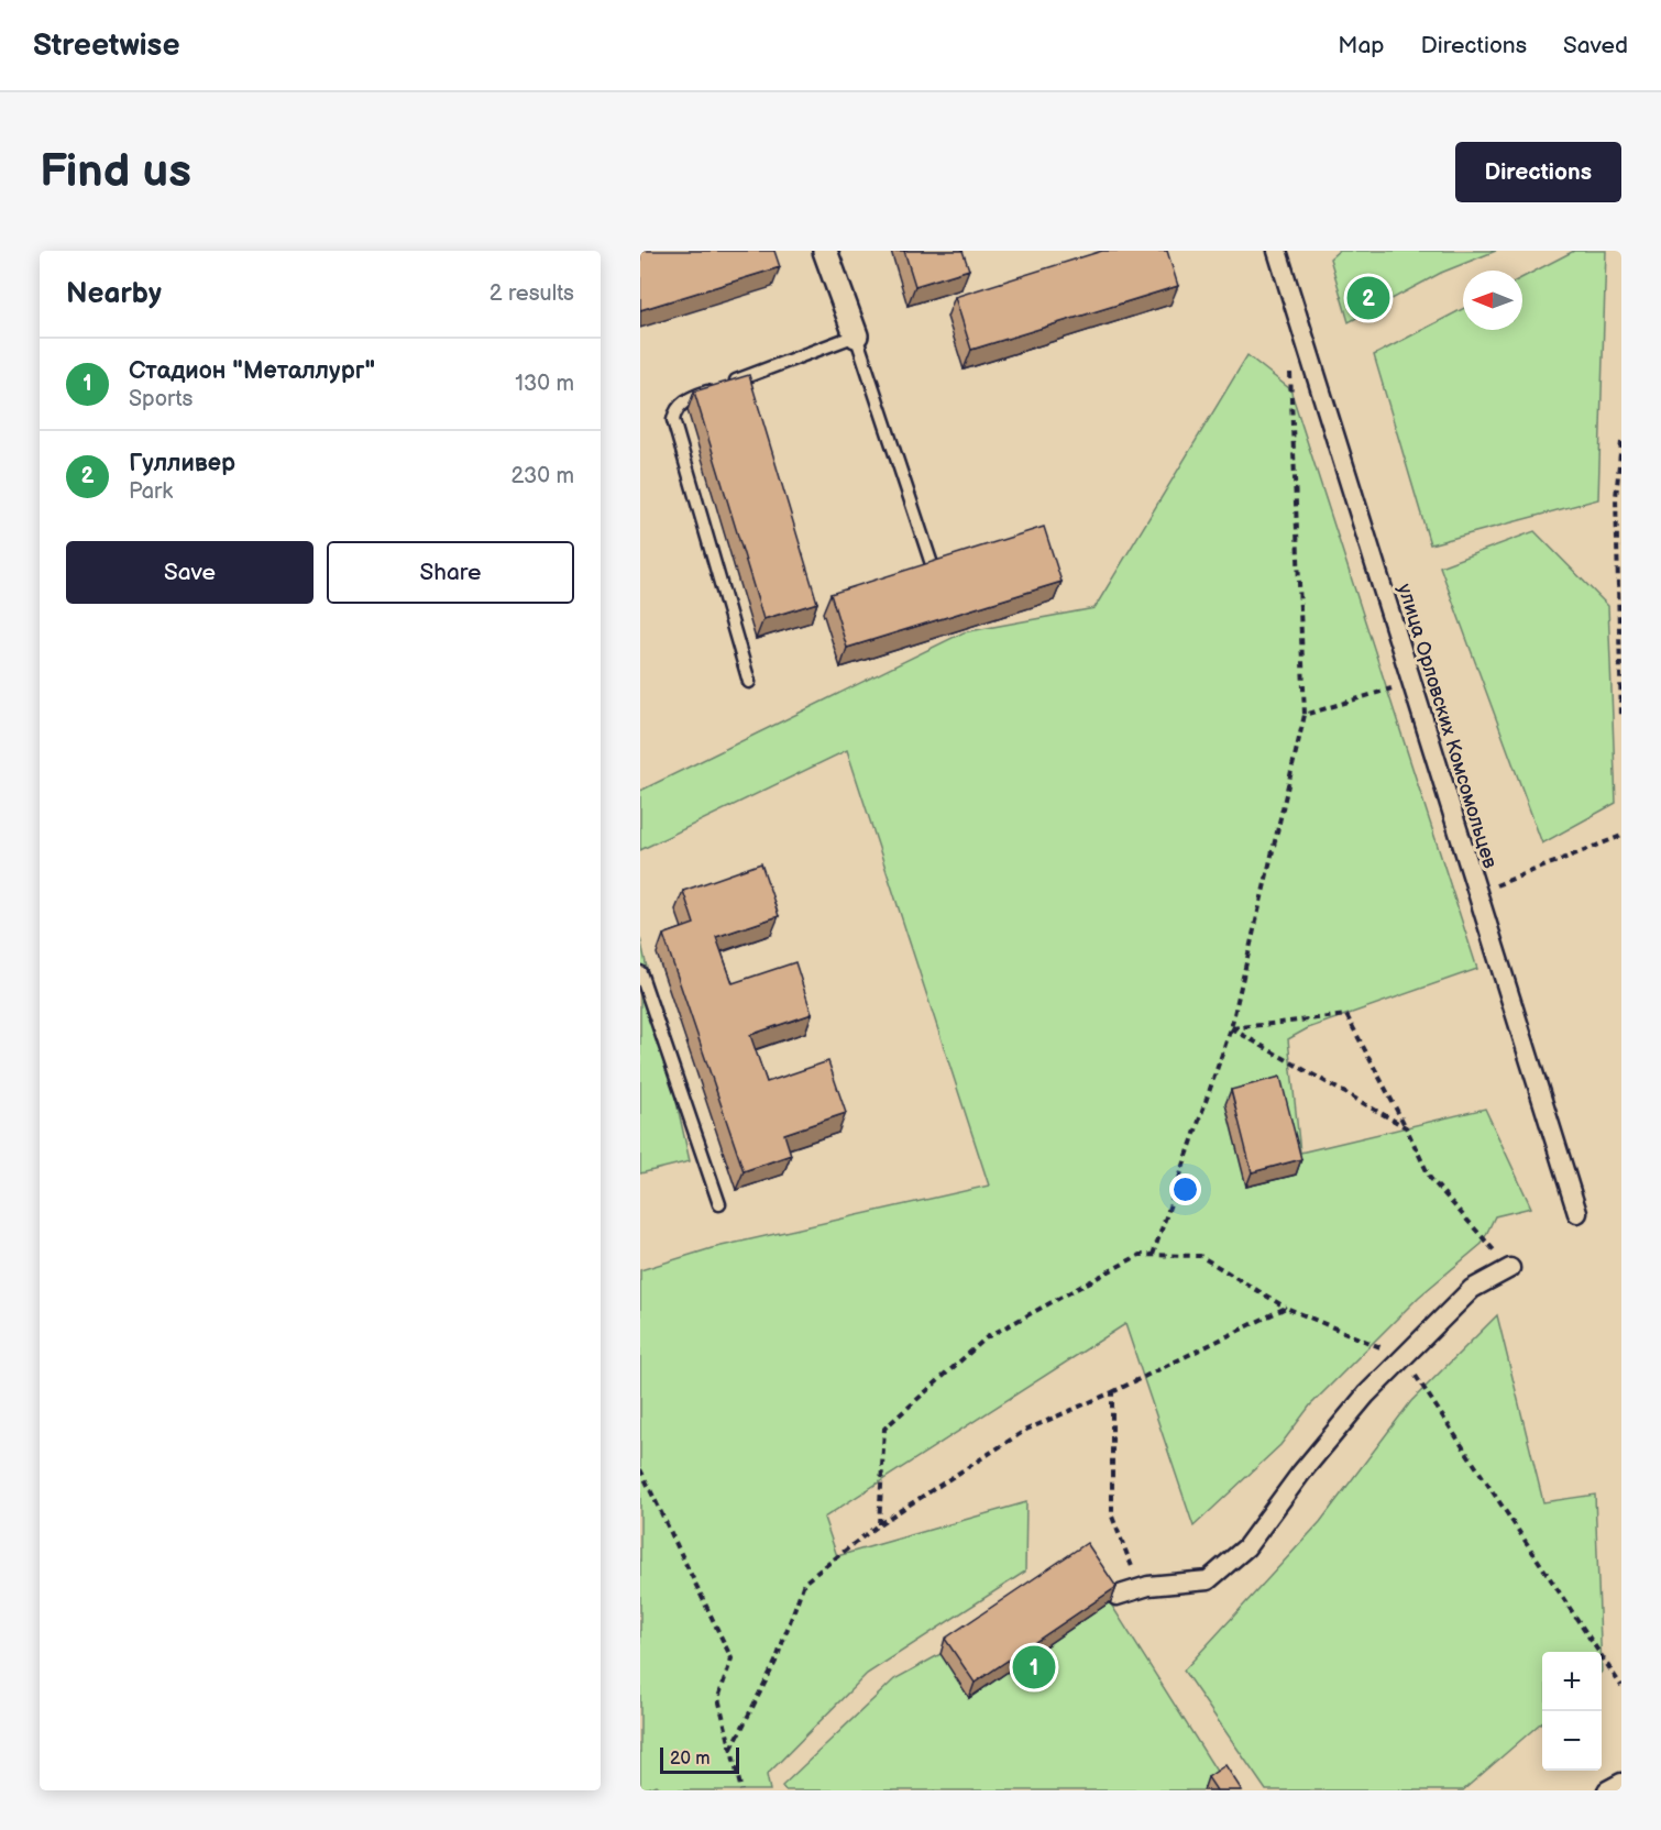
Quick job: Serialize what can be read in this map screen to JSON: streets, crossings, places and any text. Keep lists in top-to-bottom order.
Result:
{
  "streets": {
    "street": ["улица Орловских Комсомольцев"]
  },
  "scale_bar": "20 m",
  "north": "left",
  "page": {
    "header": "Streetwise",
    "nav": ["Map", "Directions", "Saved"],
    "buttons": [
      "Directions",
      ["Save", "Share"]
    ],
    "title": "Find us",
    "heading": ["Nearby", "2 results"],
    "pins": ["2", "1"],
    "list": [
      {
        "mark": "1",
        "name": "Стадион \"Металлург\"",
        "note": "Sports",
        "value": "130 m"
      },
      {
        "mark": "2",
        "name": "Гулливер",
        "note": "Park",
        "value": "230 m"
      }
    ],
    "map_buttons": ["+", "−"],
    "scale": "20 m"
  }
}
